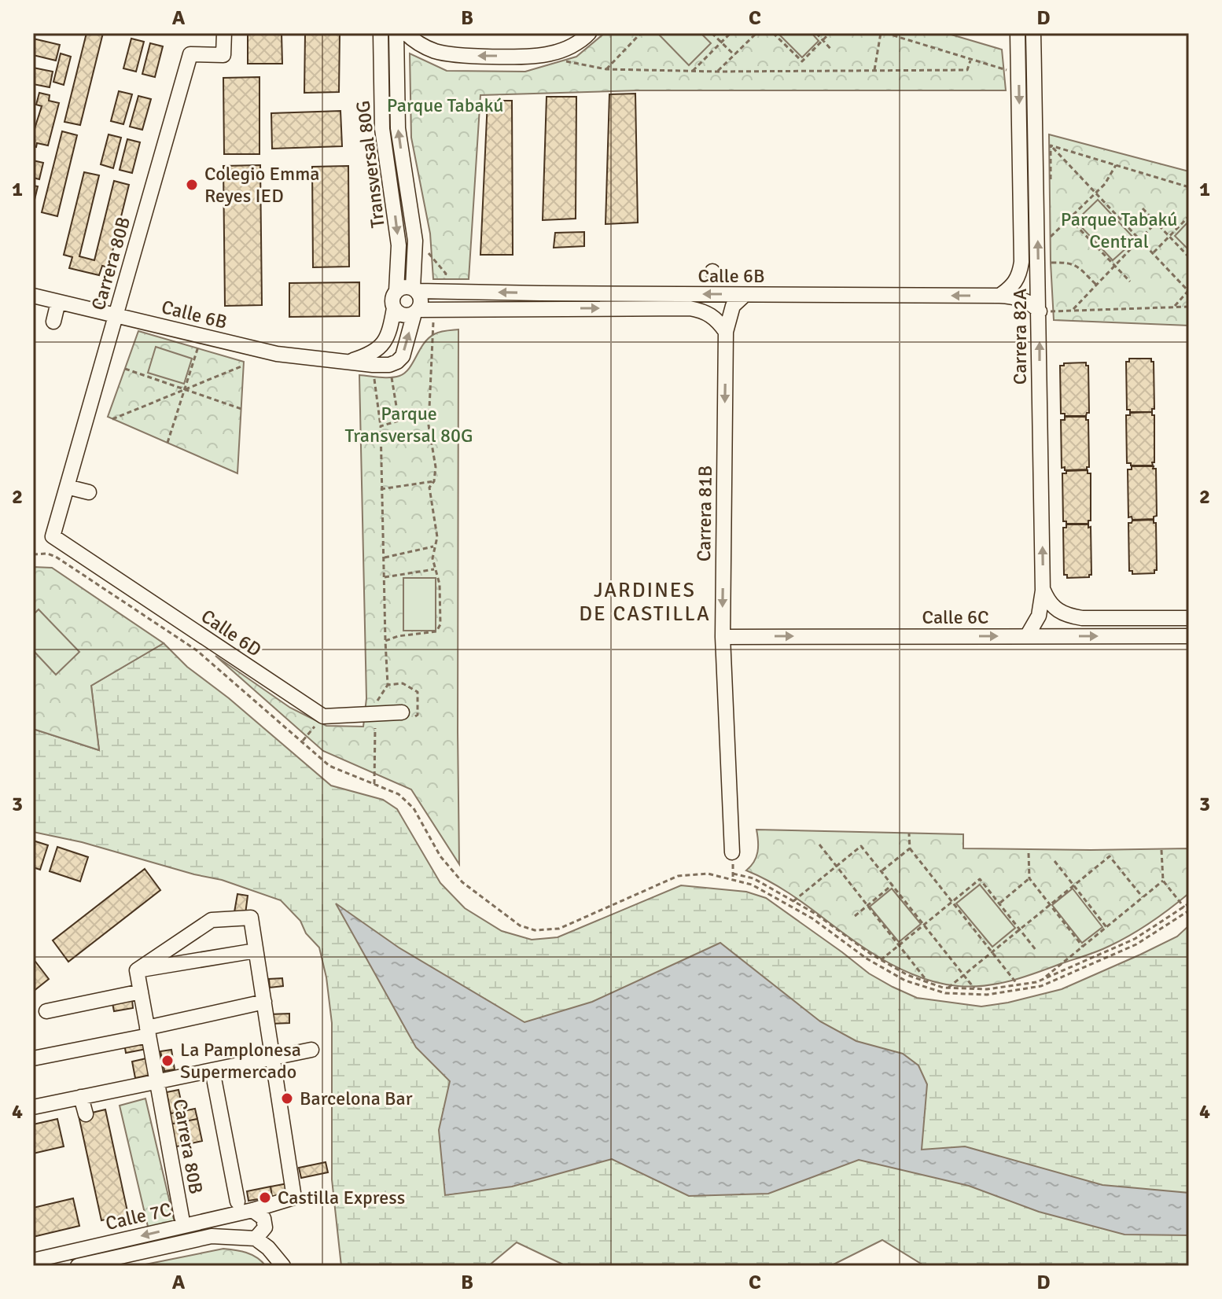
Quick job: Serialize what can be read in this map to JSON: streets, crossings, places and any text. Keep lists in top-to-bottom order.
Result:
{
  "streets": {
    "street": [
      "Transversal 80G",
      "Carrera 80B",
      "Calle 6B",
      "Carrera 82A",
      "Carrera 81B",
      "Calle 6C",
      "Calle 6D",
      "Calle 7C"
    ]
  },
  "crossings": [
    ["Transversal 80G", "Calle 6B"],
    ["Carrera 80B", "Calle 6B"],
    ["Carrera 80B", "Calle 6D"],
    ["Calle 6B", "Carrera 82A"],
    ["Calle 6B", "Carrera 81B"],
    ["Carrera 82A", "Calle 6C"],
    ["Carrera 81B", "Calle 6C"]
  ],
  "one_way": ["Carrera 81B"],
  "districts": ["JARDINES DE CASTILLA"],
  "parks": ["Parque Tabakú", "Parque Tabakú Central", "Parque Transversal 80G"],
  "places": [
    "Colegio Emma Reyes IED",
    "La Pamplonesa Supermercado",
    "Barcelona Bar",
    "Castilla Express"
  ],
  "grid": {
    "columns": [
      "A",
      "B",
      "C",
      "D"
    ],
    "rows": [
      "1",
      "2",
      "3",
      "4"
    ]
  }
}
